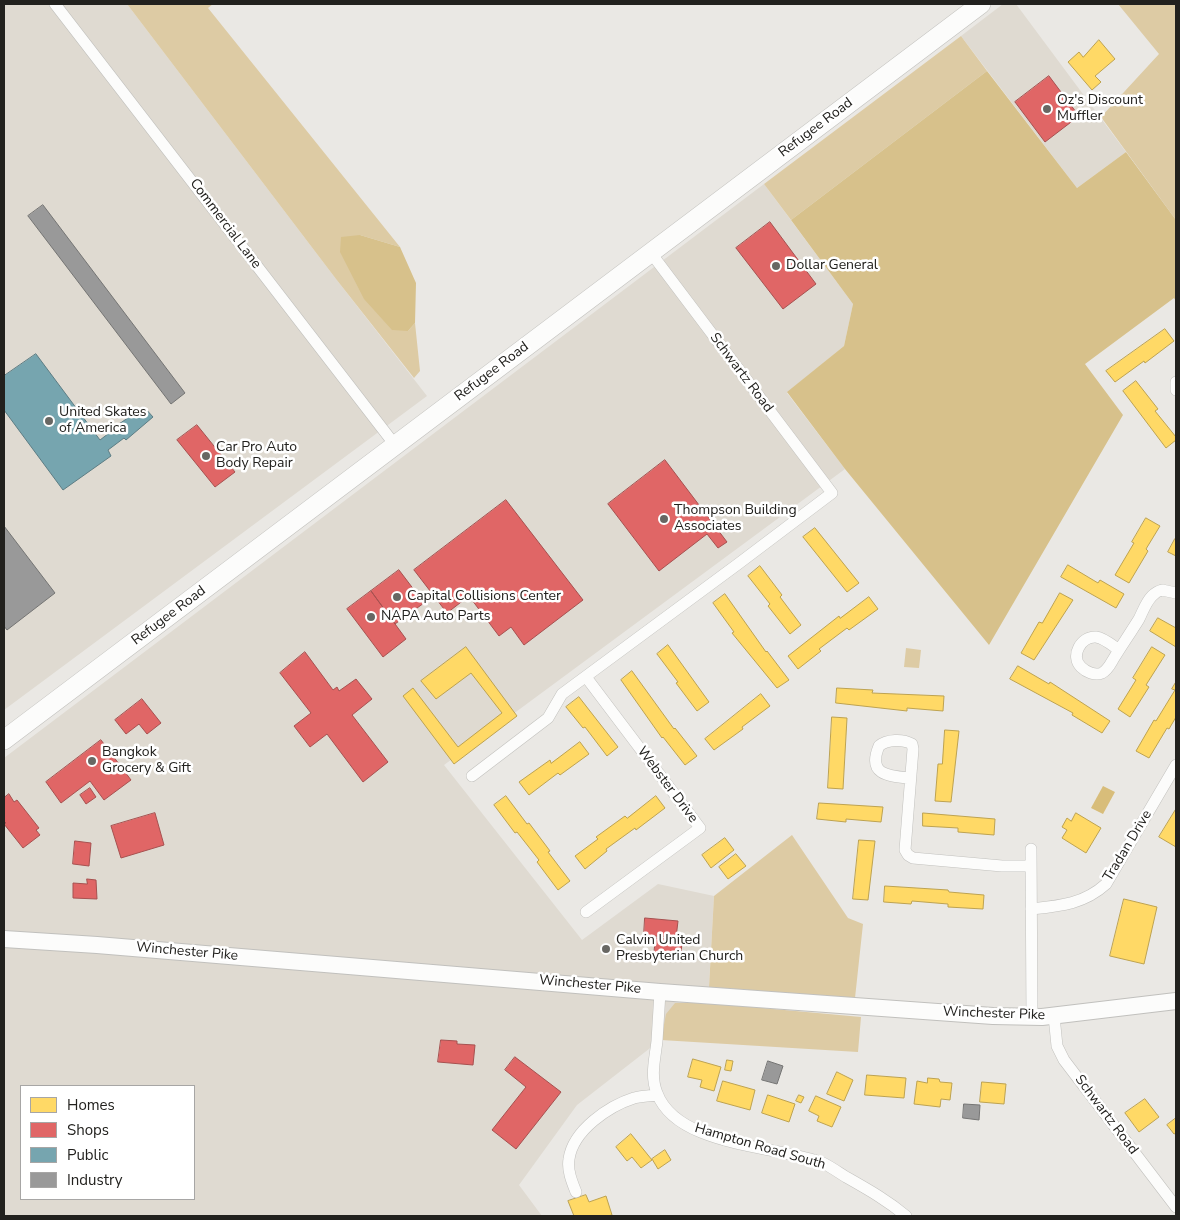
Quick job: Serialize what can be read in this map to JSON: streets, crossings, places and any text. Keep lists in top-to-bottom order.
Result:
{
  "streets": {
    "main road": ["Refugee Road", "Winchester Pike"],
    "street": [
      "Commercial Lane",
      "Schwartz Road",
      "Webster Drive",
      "Tradan Drive",
      "Hampton Road South"
    ]
  },
  "crossings": [
    ["Refugee Road", "Commercial Lane"],
    ["Refugee Road", "Schwartz Road"],
    ["Schwartz Road", "Webster Drive"],
    ["Schwartz Road", "Winchester Pike"],
    ["Winchester Pike", "Hampton Road South"]
  ],
  "places": [
    "Oz's Discount Muffler",
    "Dollar General",
    "United Skates of America",
    "Car Pro Auto Body Repair",
    "Thompson Building Associates",
    "Capital Collisions Center",
    "NAPA Auto Parts",
    "Bangkok Grocery & Gift",
    "Calvin United Presbyterian Church"
  ],
  "legend": [
    "Homes",
    "Shops",
    "Public",
    "Industry"
  ]
}
